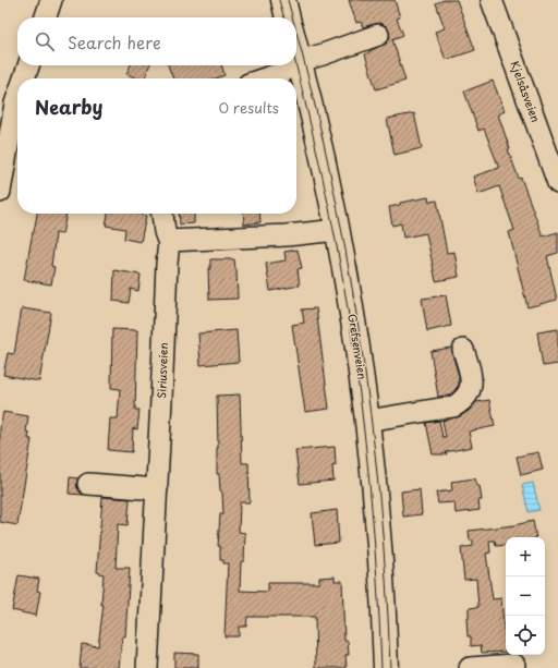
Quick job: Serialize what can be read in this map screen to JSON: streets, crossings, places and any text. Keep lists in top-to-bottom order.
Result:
{
  "streets": {
    "main road": ["Grefsenveien"],
    "street": ["Kjelsåsveien", "Siriusveien"]
  },
  "page": {
    "search": "Search here",
    "heading": ["Nearby", "0 results"],
    "map_buttons": ["+", "−"]
  }
}
